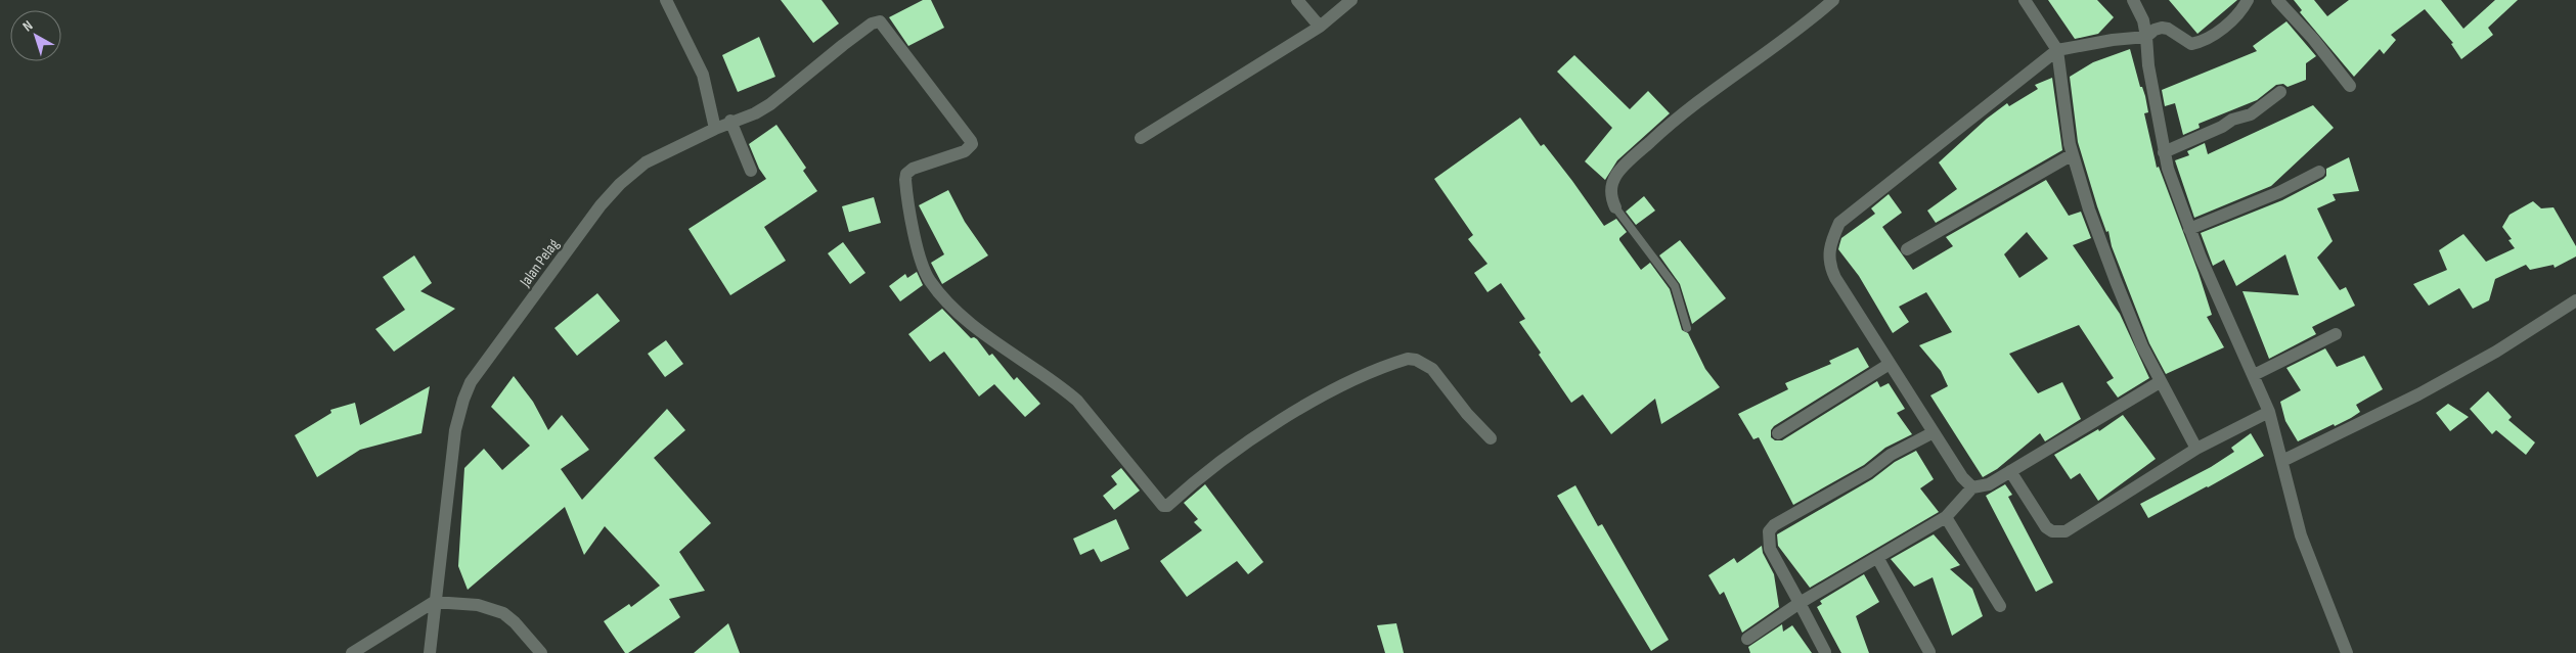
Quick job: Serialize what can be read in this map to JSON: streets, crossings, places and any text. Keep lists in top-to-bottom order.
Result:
{
  "streets": {
    "street": ["Jalan Pelag"]
  },
  "north": "top left"
}
